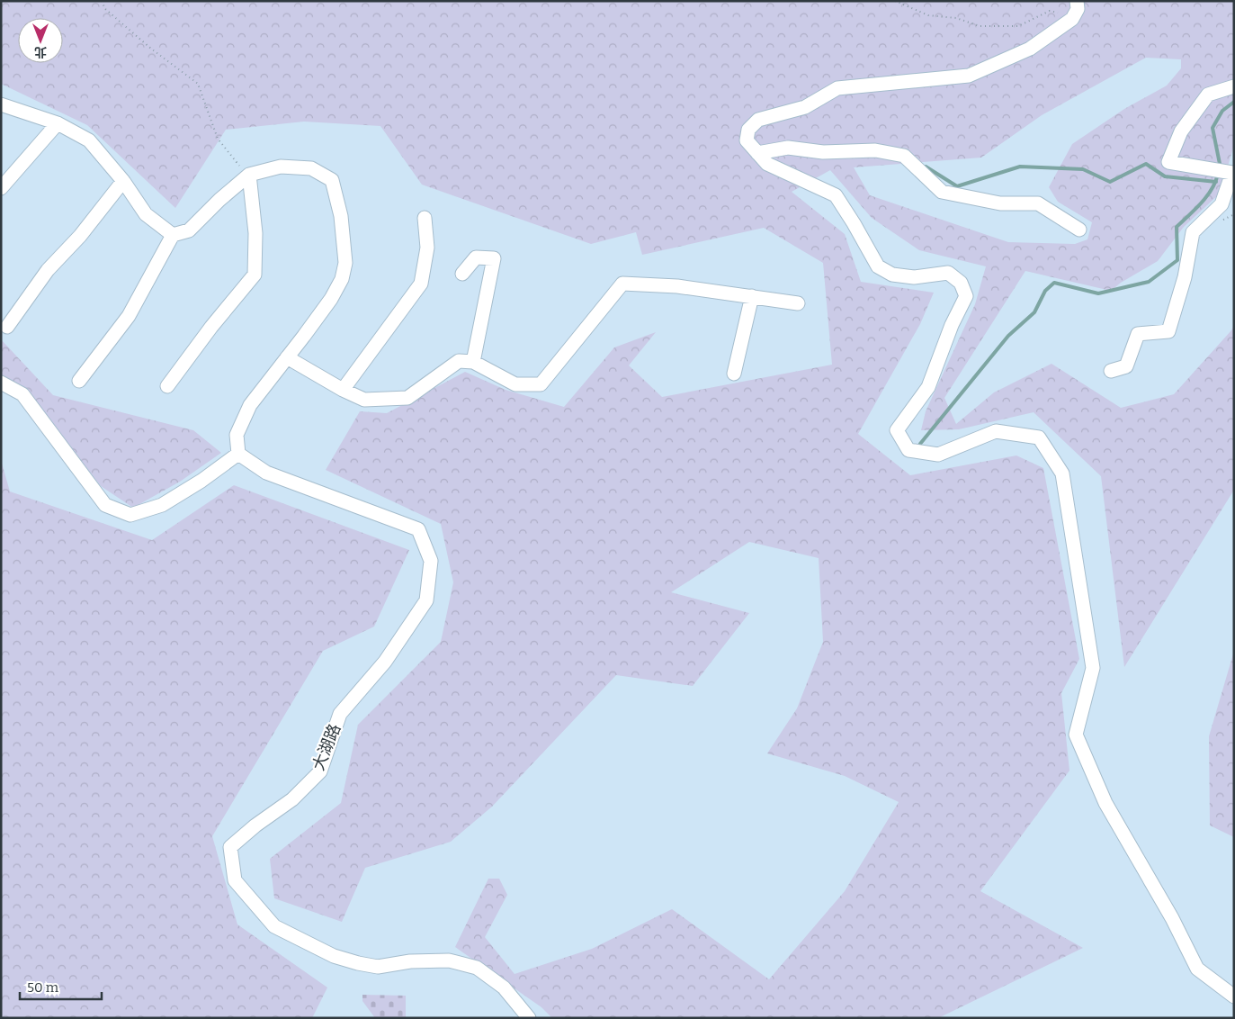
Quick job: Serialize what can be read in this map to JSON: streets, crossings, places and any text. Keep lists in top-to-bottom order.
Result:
{
  "streets": {
    "street": ["大湖路"]
  },
  "scale_bar": "50 m",
  "north": "bottom"
}
